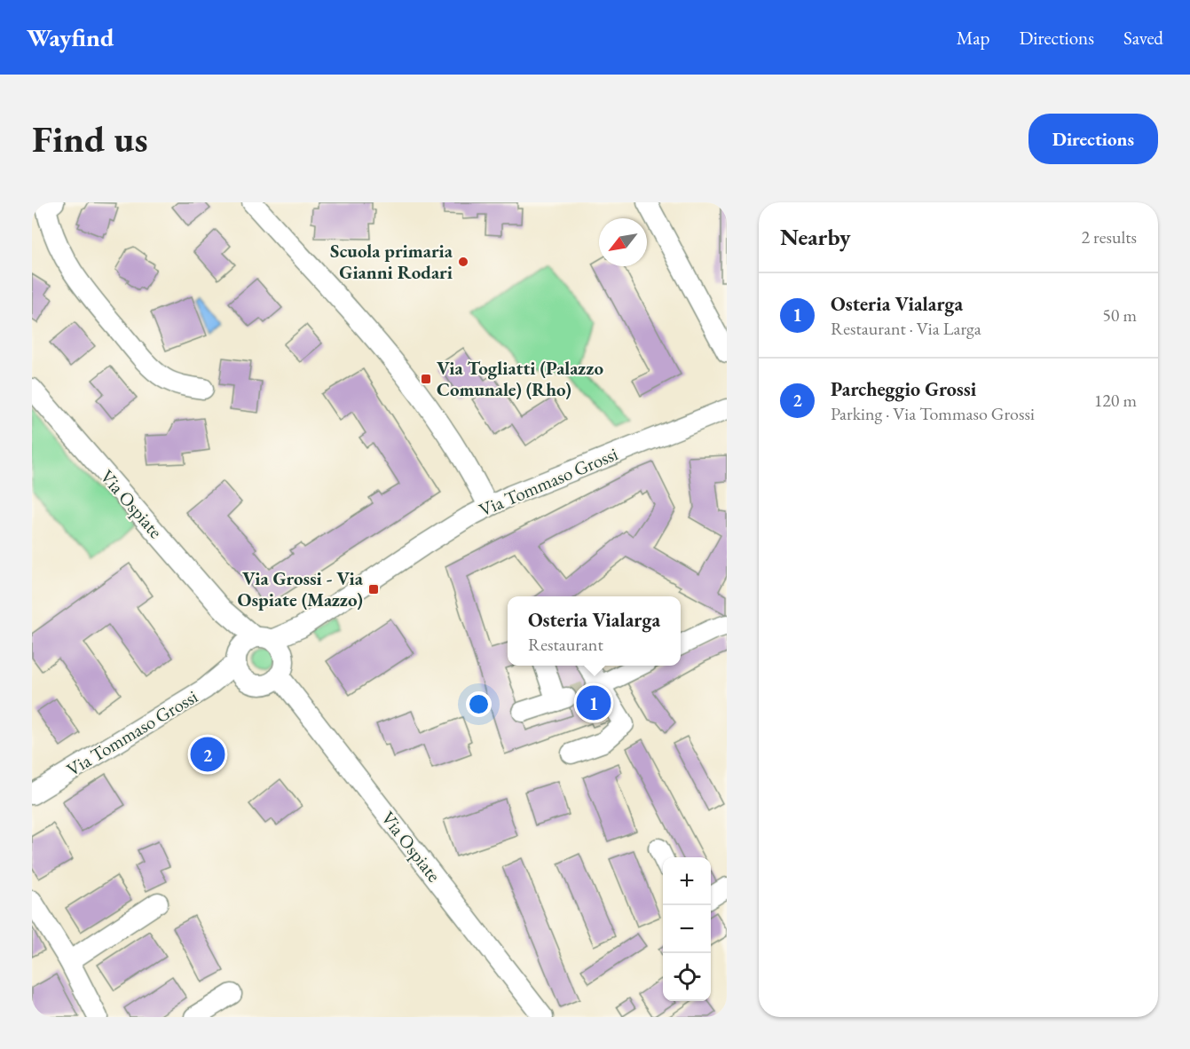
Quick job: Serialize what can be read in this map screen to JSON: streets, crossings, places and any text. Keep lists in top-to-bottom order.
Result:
{
  "streets": {
    "street": ["Via Tommaso Grossi", "Via Ospiate"]
  },
  "crossings": [
    ["Via Tommaso Grossi", "Via Ospiate"]
  ],
  "places": {
    "other": ["Scuola primaria Gianni Rodari"],
    "transit": ["Via Togliatti (Palazzo Comunale) (Rho)", "Via Grossi - Via Ospiate (Mazzo)"]
  },
  "north": "bottom left",
  "page": {
    "header": "Wayfind",
    "nav": ["Map", "Directions", "Saved"],
    "buttons": "Directions",
    "title": "Find us",
    "heading": ["Nearby", "2 results"],
    "list": [
      {
        "mark": "1",
        "name": "Osteria Vialarga",
        "note": "Restaurant · Via Larga",
        "value": "50 m"
      },
      {
        "mark": "2",
        "name": "Parcheggio Grossi",
        "note": "Parking · Via Tommaso Grossi",
        "value": "120 m"
      }
    ],
    "popup": ["Osteria Vialarga", "Restaurant"],
    "pins": ["1", "2"],
    "map_buttons": ["+", "−"]
  }
}
